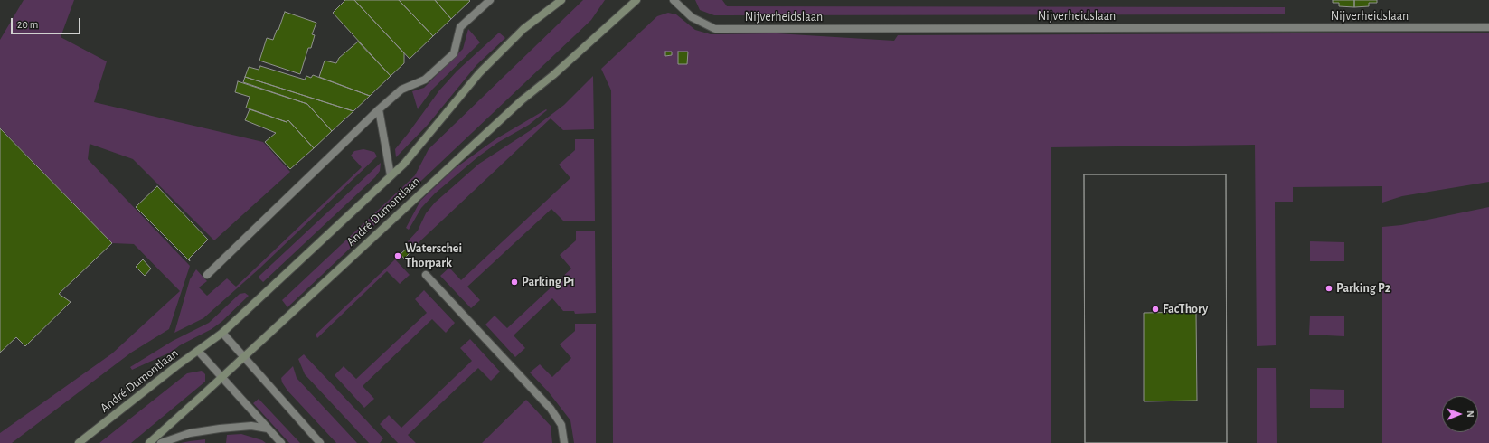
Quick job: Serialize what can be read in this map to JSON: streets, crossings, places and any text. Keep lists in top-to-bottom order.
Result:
{
  "streets": {
    "main road": ["André Dumontlaan"],
    "street": ["Nijverheidslaan"]
  },
  "places": [
    "Waterschei Thorpark",
    "Parking P1",
    "Parking P2",
    "FacThory"
  ],
  "scale_bar": "20 m",
  "north": "right"
}
